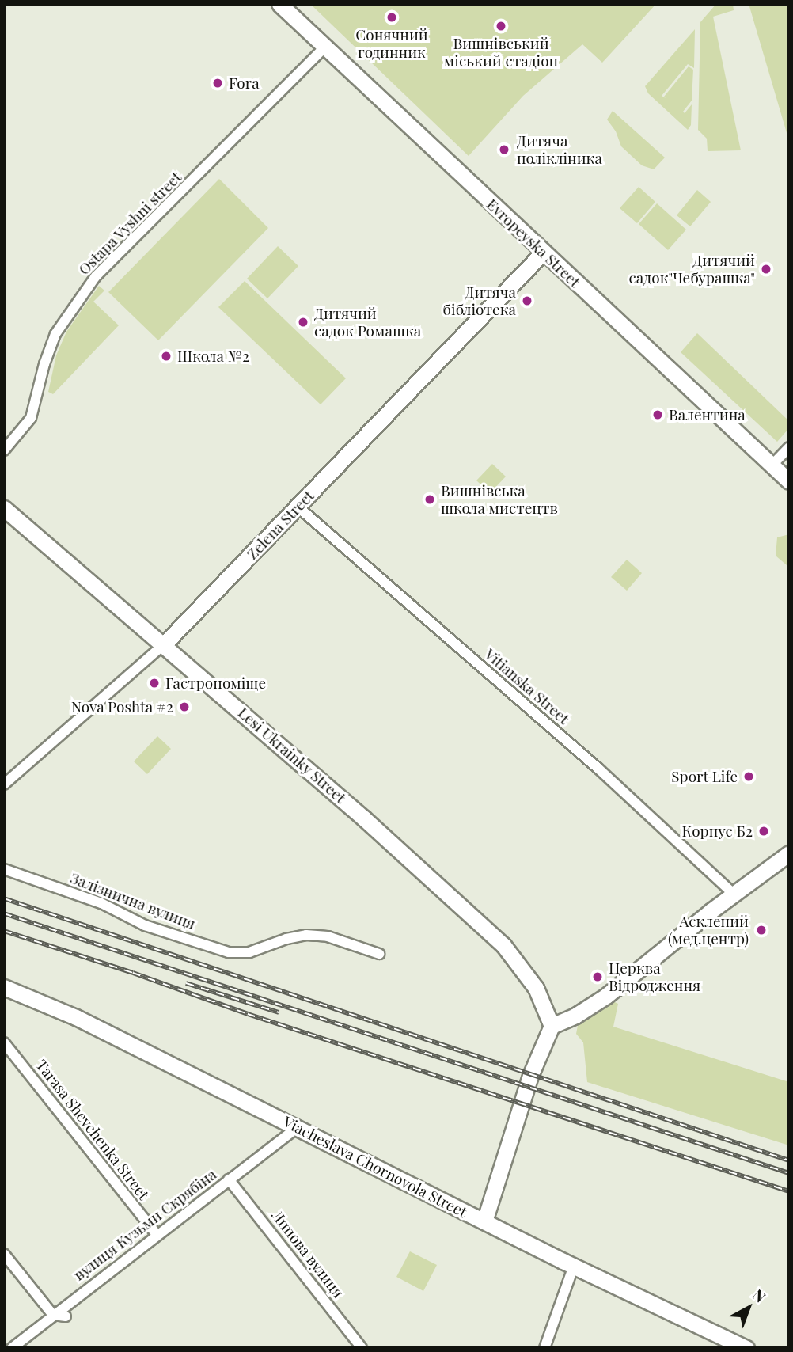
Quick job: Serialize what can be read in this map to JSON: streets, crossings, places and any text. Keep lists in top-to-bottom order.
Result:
{
  "streets": {
    "street": [
      "Ostapa Vyshni street",
      "Evropeyska Street",
      "Zelena Street",
      "Vitianska Street",
      "Lesi Ukrainky Street",
      "Залізнична вулиця",
      "Tarasa Shevchenka Street",
      "Viacheslava Chornovola Street",
      "вулиця Кузьми Скрябіна",
      "Липова вулиця"
    ]
  },
  "crossings": [
    ["Ostapa Vyshni street", "Evropeyska Street"],
    ["Evropeyska Street", "Zelena Street"],
    ["Zelena Street", "Vitianska Street"],
    ["Zelena Street", "Lesi Ukrainky Street"],
    ["Tarasa Shevchenka Street", "вулиця Кузьми Скрябіна"],
    ["Viacheslava Chornovola Street", "вулиця Кузьми Скрябіна"],
    ["вулиця Кузьми Скрябіна", "Липова вулиця"]
  ],
  "places": [
    "Сонячний годинник",
    "Вишнівський міський стадіон",
    "Fora",
    "Дитяча полікліника",
    "Дитячий садок\"Чебурашка\"",
    "Дитяча бібліотека",
    "Дитячий садок Ромашка",
    "Школа №2",
    "Валентина",
    "Вишнівська школа мистецтв",
    "Гастрономіще",
    "Nova Poshta #2",
    "Sport Life",
    "Корпус Б2",
    "Асклепий (мед.центр)",
    "Церква Відродження"
  ],
  "north": "top right"
}
